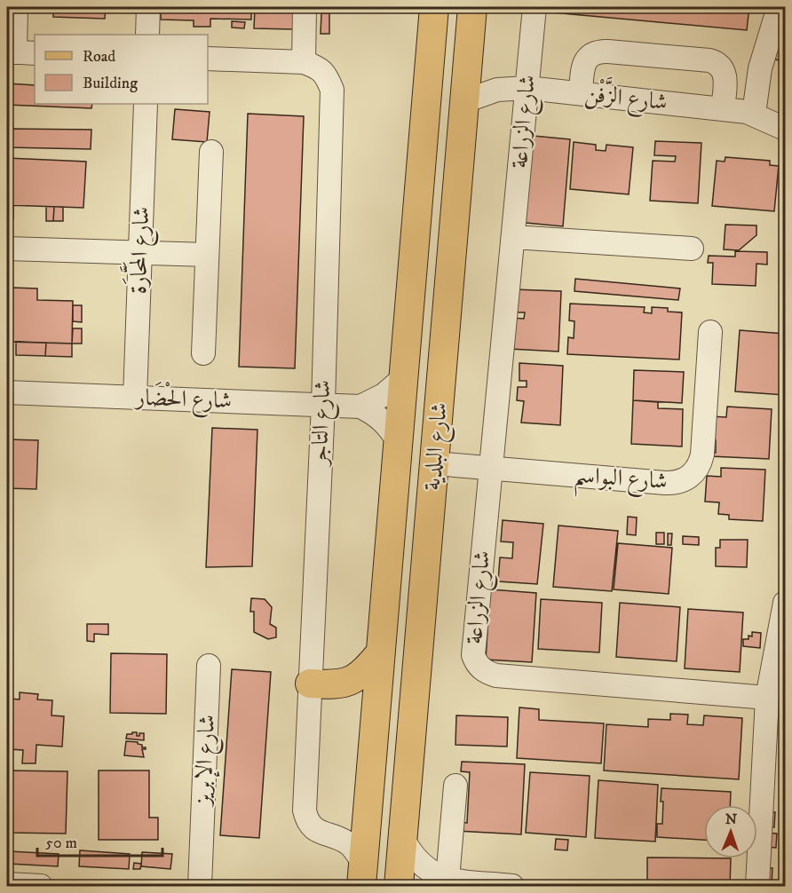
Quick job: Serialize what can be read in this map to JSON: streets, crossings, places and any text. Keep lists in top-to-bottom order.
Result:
{
  "streets": {
    "main road": ["شارع البلدية"],
    "street": [
      "شارع الزَّفْن",
      "شارع الزراعة",
      "شارع المَحَّارَة",
      "شارع الحْضَار",
      "شارع التاجر",
      "شارع البواسم",
      "شارع الإبريز"
    ]
  },
  "crossings": [
    ["شارع الزَّفْن", "شارع الزراعة"],
    ["شارع الزَّفْن", "شارع البلدية"],
    ["شارع الزراعة", "شارع البواسم"],
    ["شارع المَحَّارَة", "شارع الحْضَار"],
    ["شارع الحْضَار", "شارع التاجر"],
    ["شارع الحْضَار", "شارع البلدية"],
    ["شارع التاجر", "شارع البلدية"],
    ["شارع البلدية", "شارع البواسم"]
  ],
  "legend": ["Road", "Building"],
  "scale_bar": "50 m",
  "north": "top"
}
